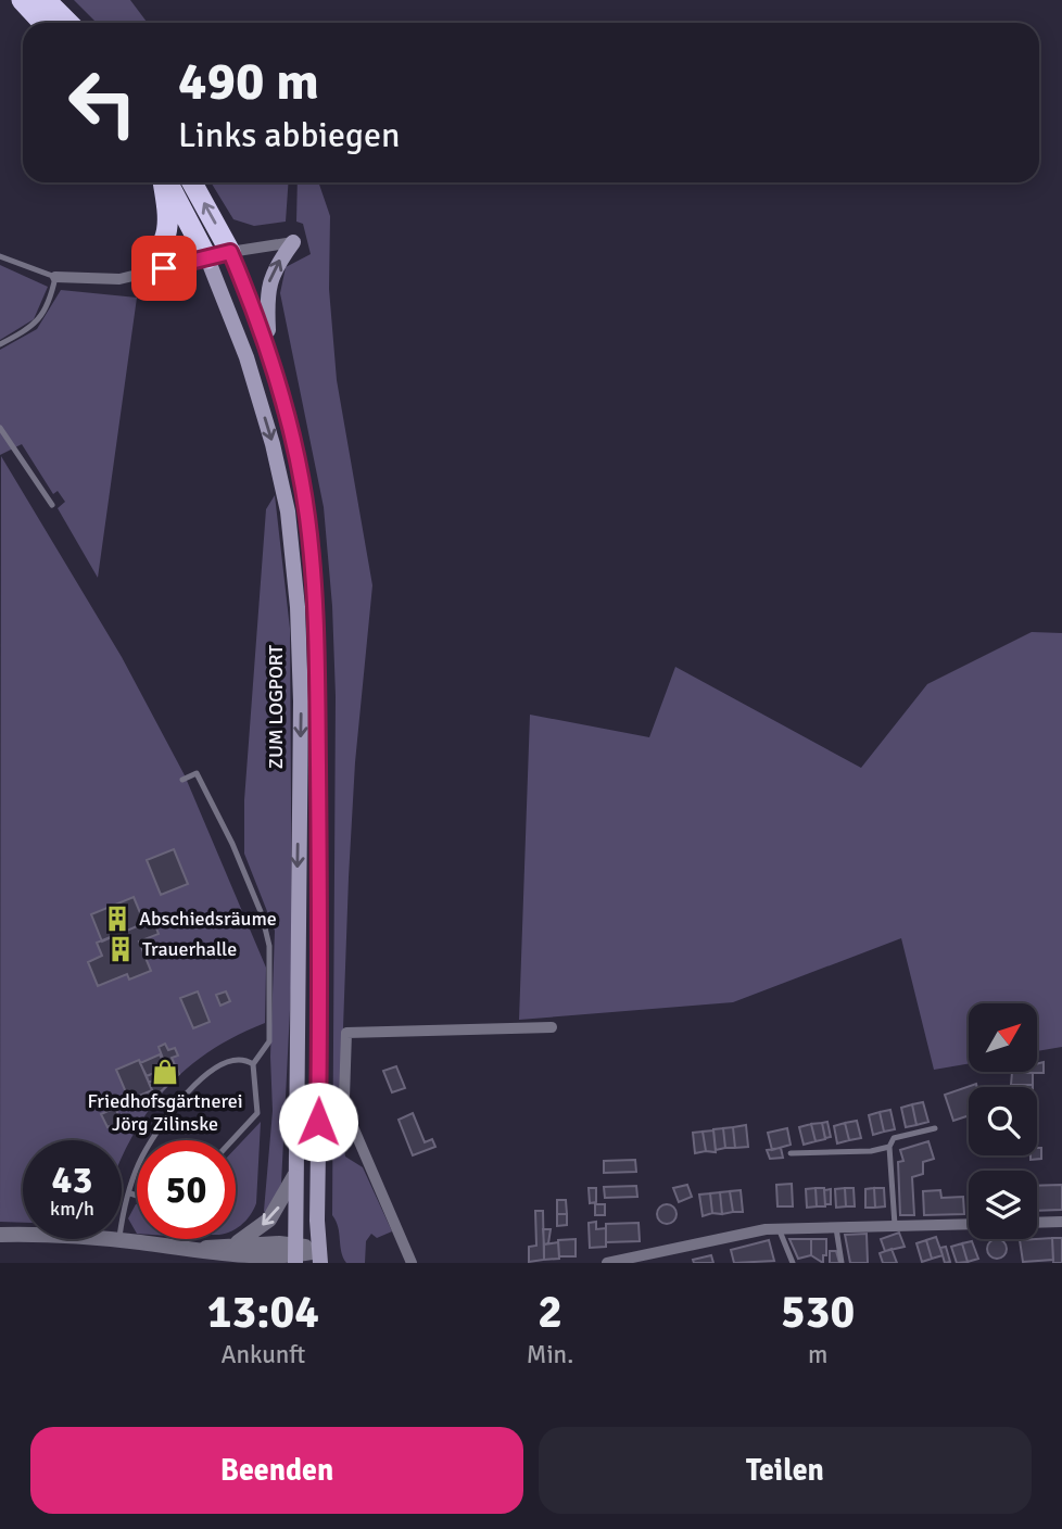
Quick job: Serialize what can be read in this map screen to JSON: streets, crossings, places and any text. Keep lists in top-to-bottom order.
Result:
{
  "streets": {
    "highway": ["ZUM LOGPORT"]
  },
  "one_way": ["ZUM LOGPORT"],
  "places": {
    "building": ["Abschiedsräume", "Trauerhalle"],
    "shop": ["Friedhofsgärtnerei Jörg Zilinske"]
  },
  "north": "top right",
  "page": {
    "turn": ["490 m", "Links abbiegen"],
    "speed": "43 km/h",
    "limit": "50",
    "eta": [
      "13:04",
      "Ankunft",
      "2",
      "Min.",
      "530",
      "m"
    ],
    "buttons": ["Beenden", "Teilen"]
  }
}
